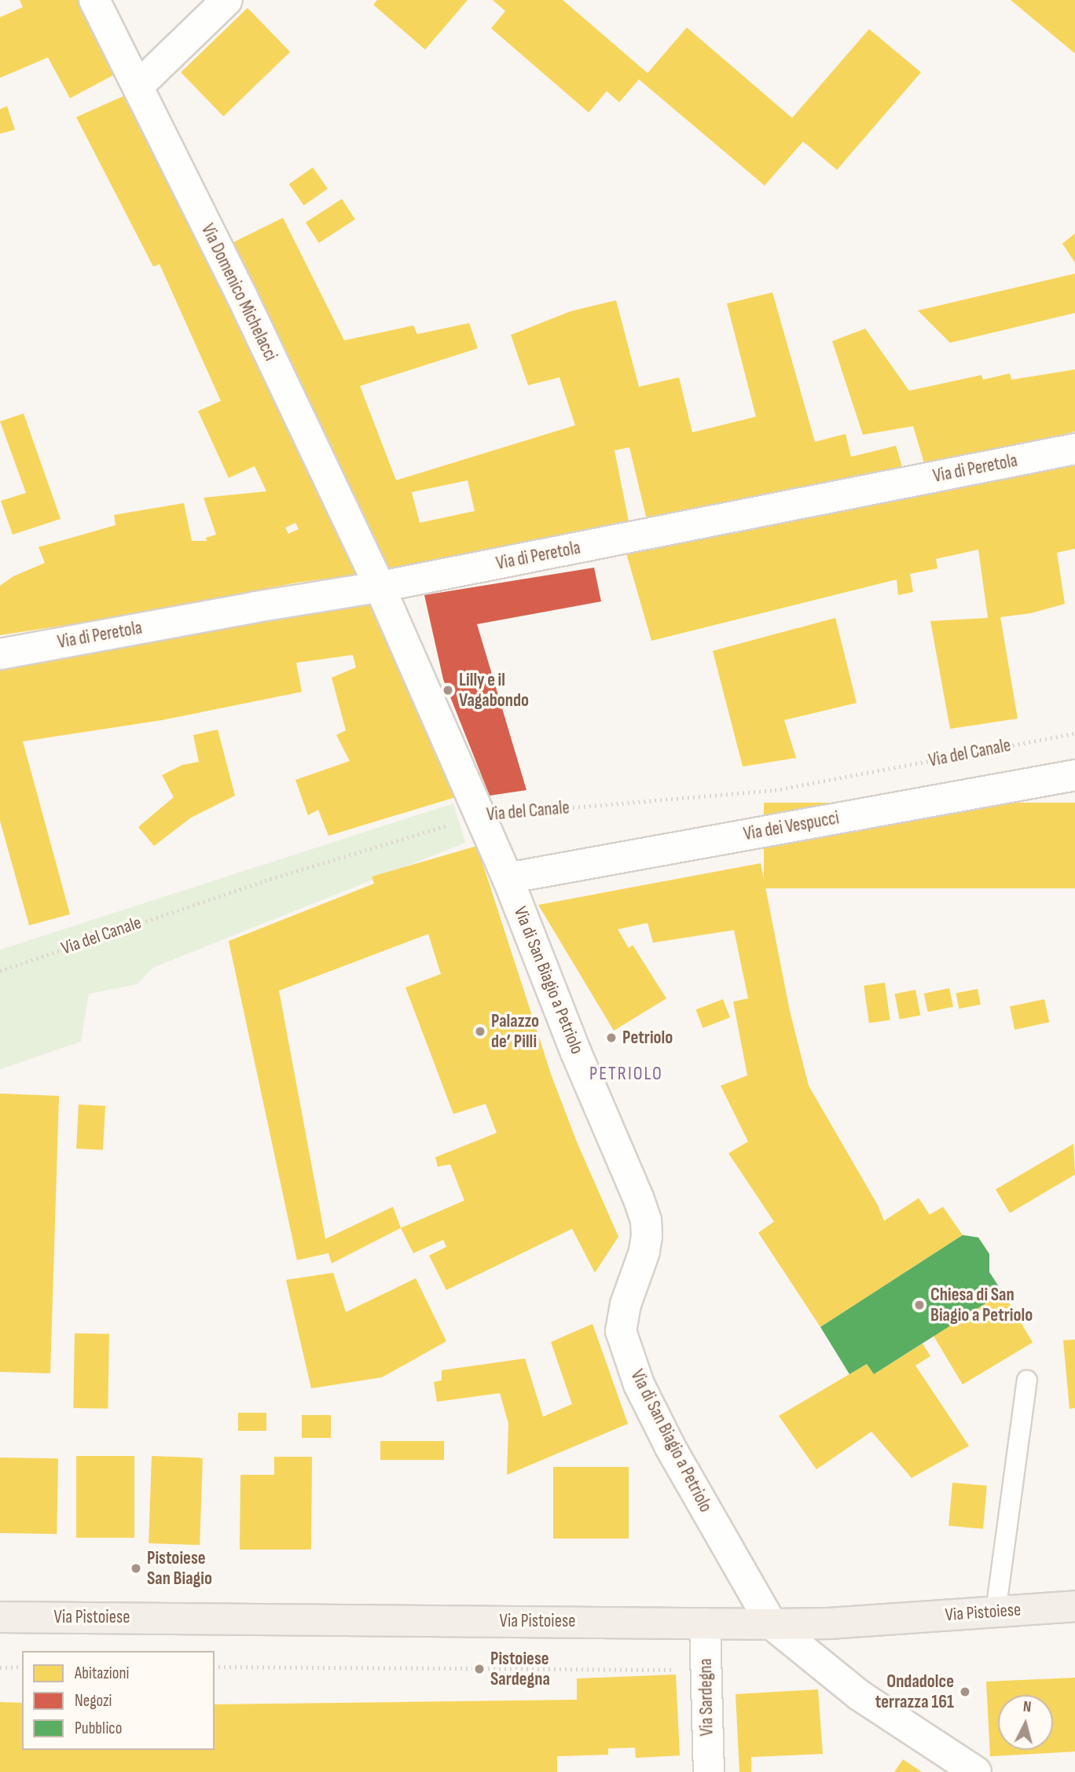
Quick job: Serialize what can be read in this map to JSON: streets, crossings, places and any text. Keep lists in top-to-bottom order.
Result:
{
  "streets": {
    "main road": ["Via Pistoiese"],
    "street": [
      "Via Domenico Michelacci",
      "Via di Peretola",
      "Via dei Vespucci",
      "Via di San Biagio a Petriolo",
      "Via Sardegna"
    ],
    "path": ["Via del Canale"]
  },
  "crossings": [
    ["Via Domenico Michelacci", "Via di Peretola"],
    ["Via Domenico Michelacci", "Via di San Biagio a Petriolo"],
    ["Via di Peretola", "Via di San Biagio a Petriolo"],
    ["Via del Canale", "Via di San Biagio a Petriolo"],
    ["Via dei Vespucci", "Via di San Biagio a Petriolo"],
    ["Via di San Biagio a Petriolo", "Via Pistoiese"],
    ["Via Pistoiese", "Via Sardegna"]
  ],
  "districts": ["PETRIOLO"],
  "places": [
    "Lilly e il Vagabondo",
    "Palazzo de’ Pilli",
    "Petriolo",
    "Chiesa di San Biagio a Petriolo",
    "Pistoiese San Biagio",
    "Pistoiese Sardegna",
    "Ondadolce terrazza 161"
  ],
  "legend": ["Abitazioni", "Negozi", "Pubblico"],
  "north": "top"
}
